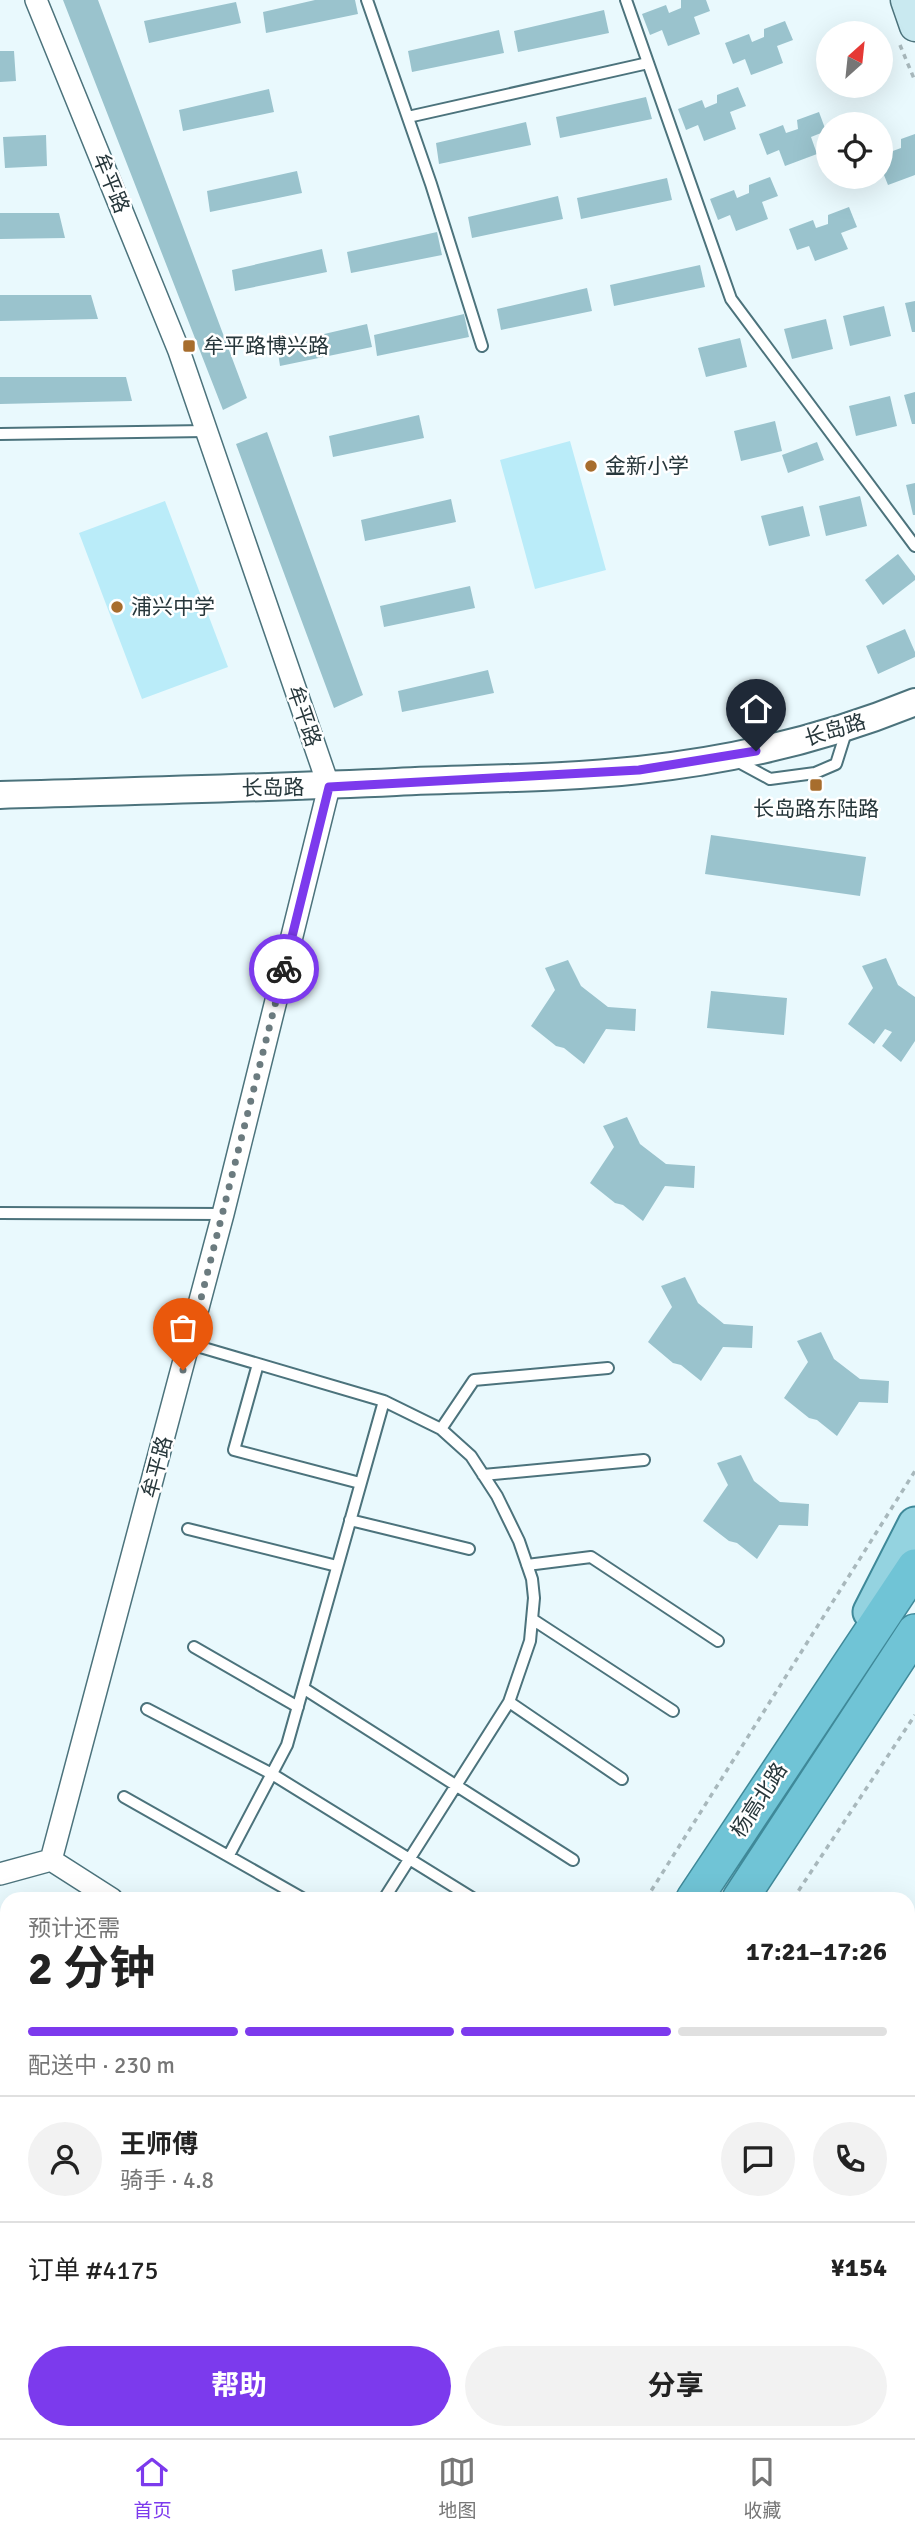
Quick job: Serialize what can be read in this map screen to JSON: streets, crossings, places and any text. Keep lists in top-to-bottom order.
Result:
{
  "streets": {
    "highway": ["杨高北路"],
    "street": ["牟平路", "长岛路"]
  },
  "crossings": [
    ["牟平路", "长岛路"]
  ],
  "places": {
    "transit": ["牟平路博兴路", "长岛路东陆路"],
    "other": ["金新小学", "浦兴中学"]
  },
  "north": "top right",
  "page": {
    "heading": ["2 分钟", "预计还需", "17:21–17:26"],
    "panel": [
      "王师傅",
      "骑手 · 4.8",
      "订单 #4175",
      "¥154"
    ],
    "bar": "配送中 · 230 m",
    "buttons": ["帮助", "分享"],
    "tabs": ["首页", "地图", "收藏"]
  }
}
